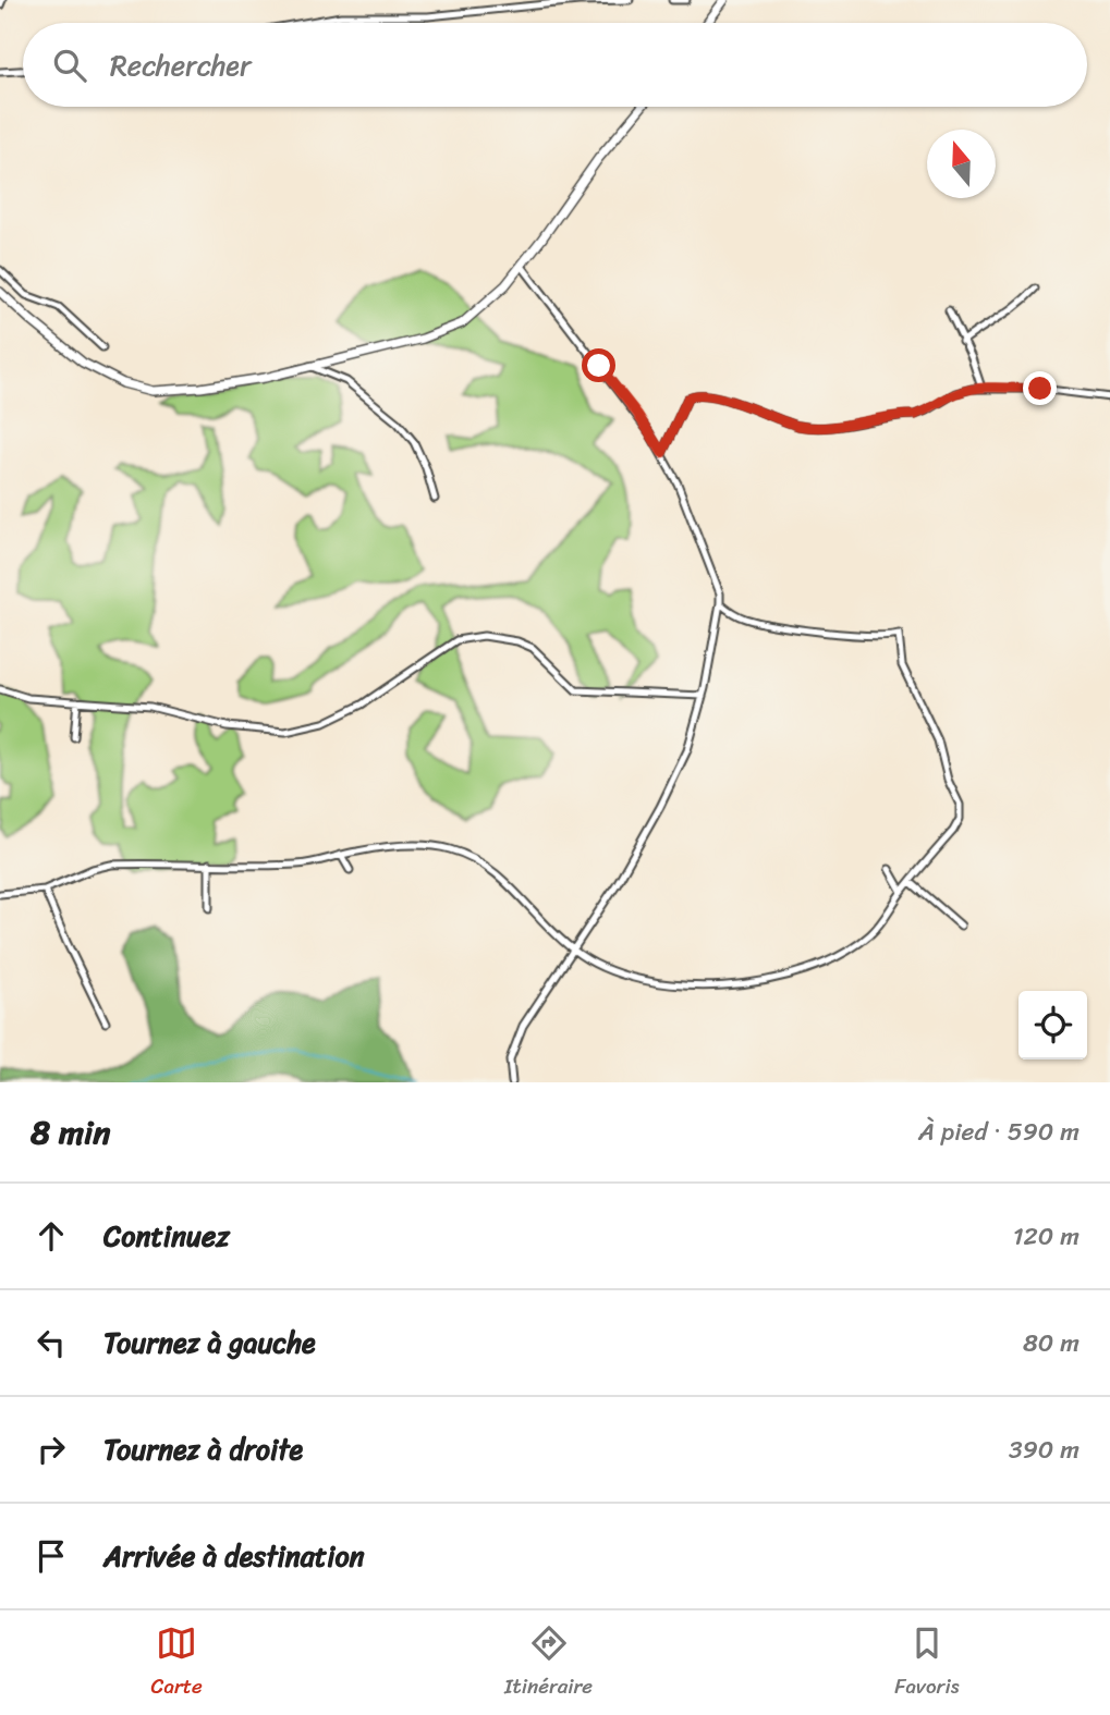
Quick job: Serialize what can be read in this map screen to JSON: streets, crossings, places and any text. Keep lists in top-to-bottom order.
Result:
{
  "north": "top",
  "page": {
    "search": "Rechercher",
    "heading": ["8 min", "À pied · 590 m"],
    "list": [
      ["Continuez", "120 m"],
      ["Tournez à gauche", "80 m"],
      ["Tournez à droite", "390 m"],
      "Arrivée à destination"
    ],
    "nav": ["Carte", "Itinéraire", "Favoris"]
  }
}
